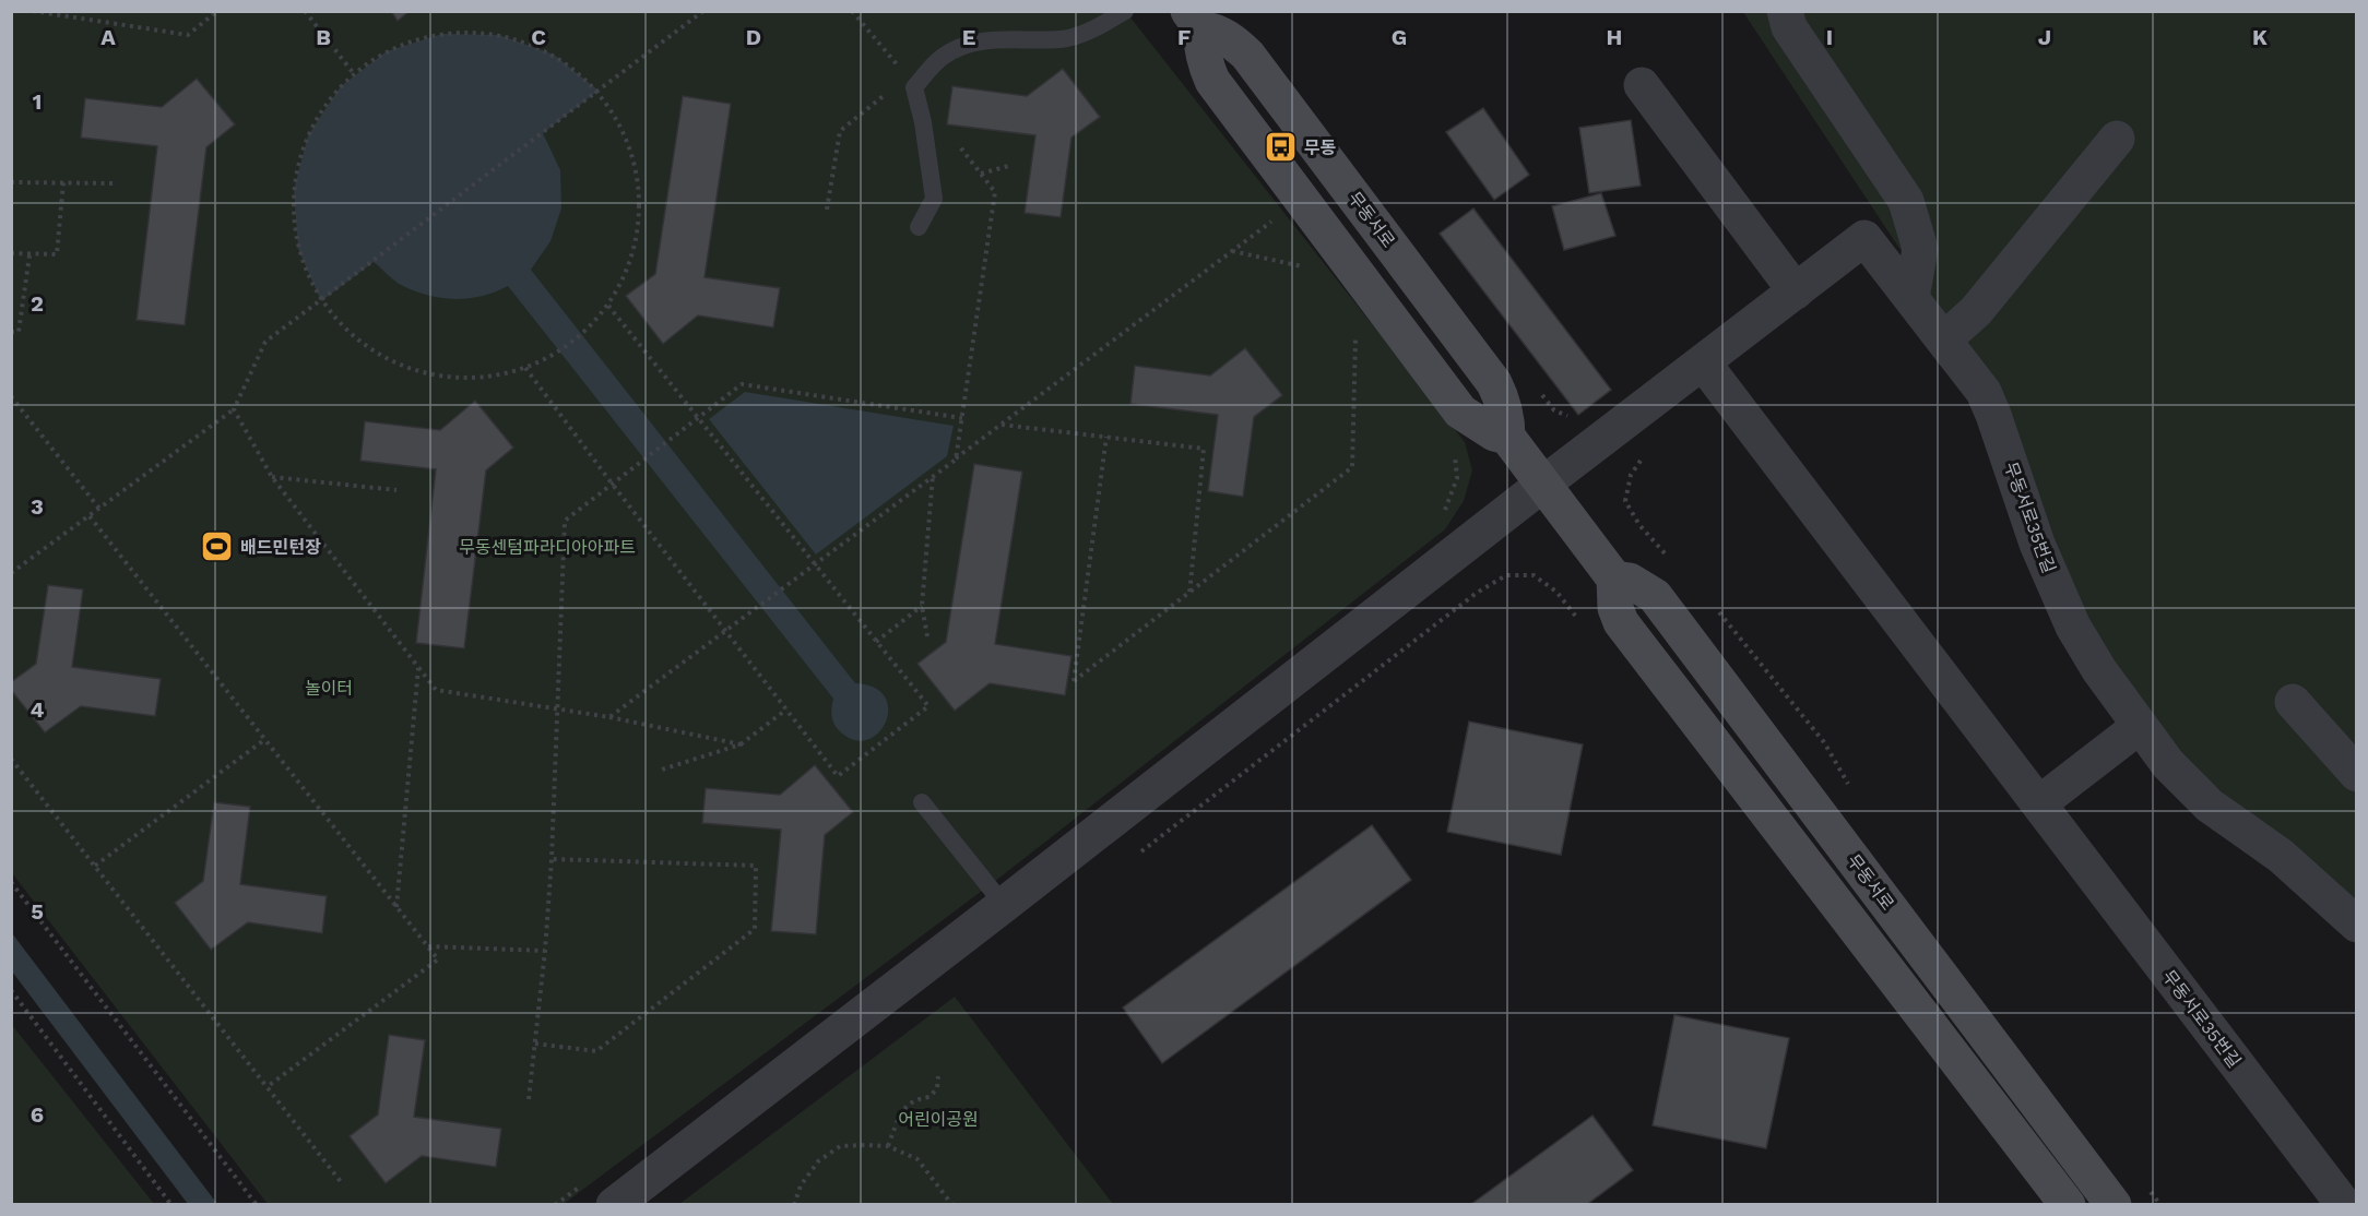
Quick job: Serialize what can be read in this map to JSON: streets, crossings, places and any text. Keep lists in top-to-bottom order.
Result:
{
  "streets": {
    "main road": ["무동서로"],
    "street": ["무동서로35번길"]
  },
  "crossings": [
    ["무동서로", "무동서로35번길"]
  ],
  "parks": ["무동센텀파라디아아파트", "놀이터", "어린이공원"],
  "places": {
    "bus stop": ["무동"],
    "sports": ["배드민턴장"]
  },
  "grid": {
    "columns": [
      "A",
      "B",
      "C",
      "D",
      "E",
      "F",
      "G",
      "H",
      "I",
      "J",
      "K"
    ],
    "rows": [
      "1",
      "2",
      "3",
      "4",
      "5",
      "6"
    ]
  }
}
